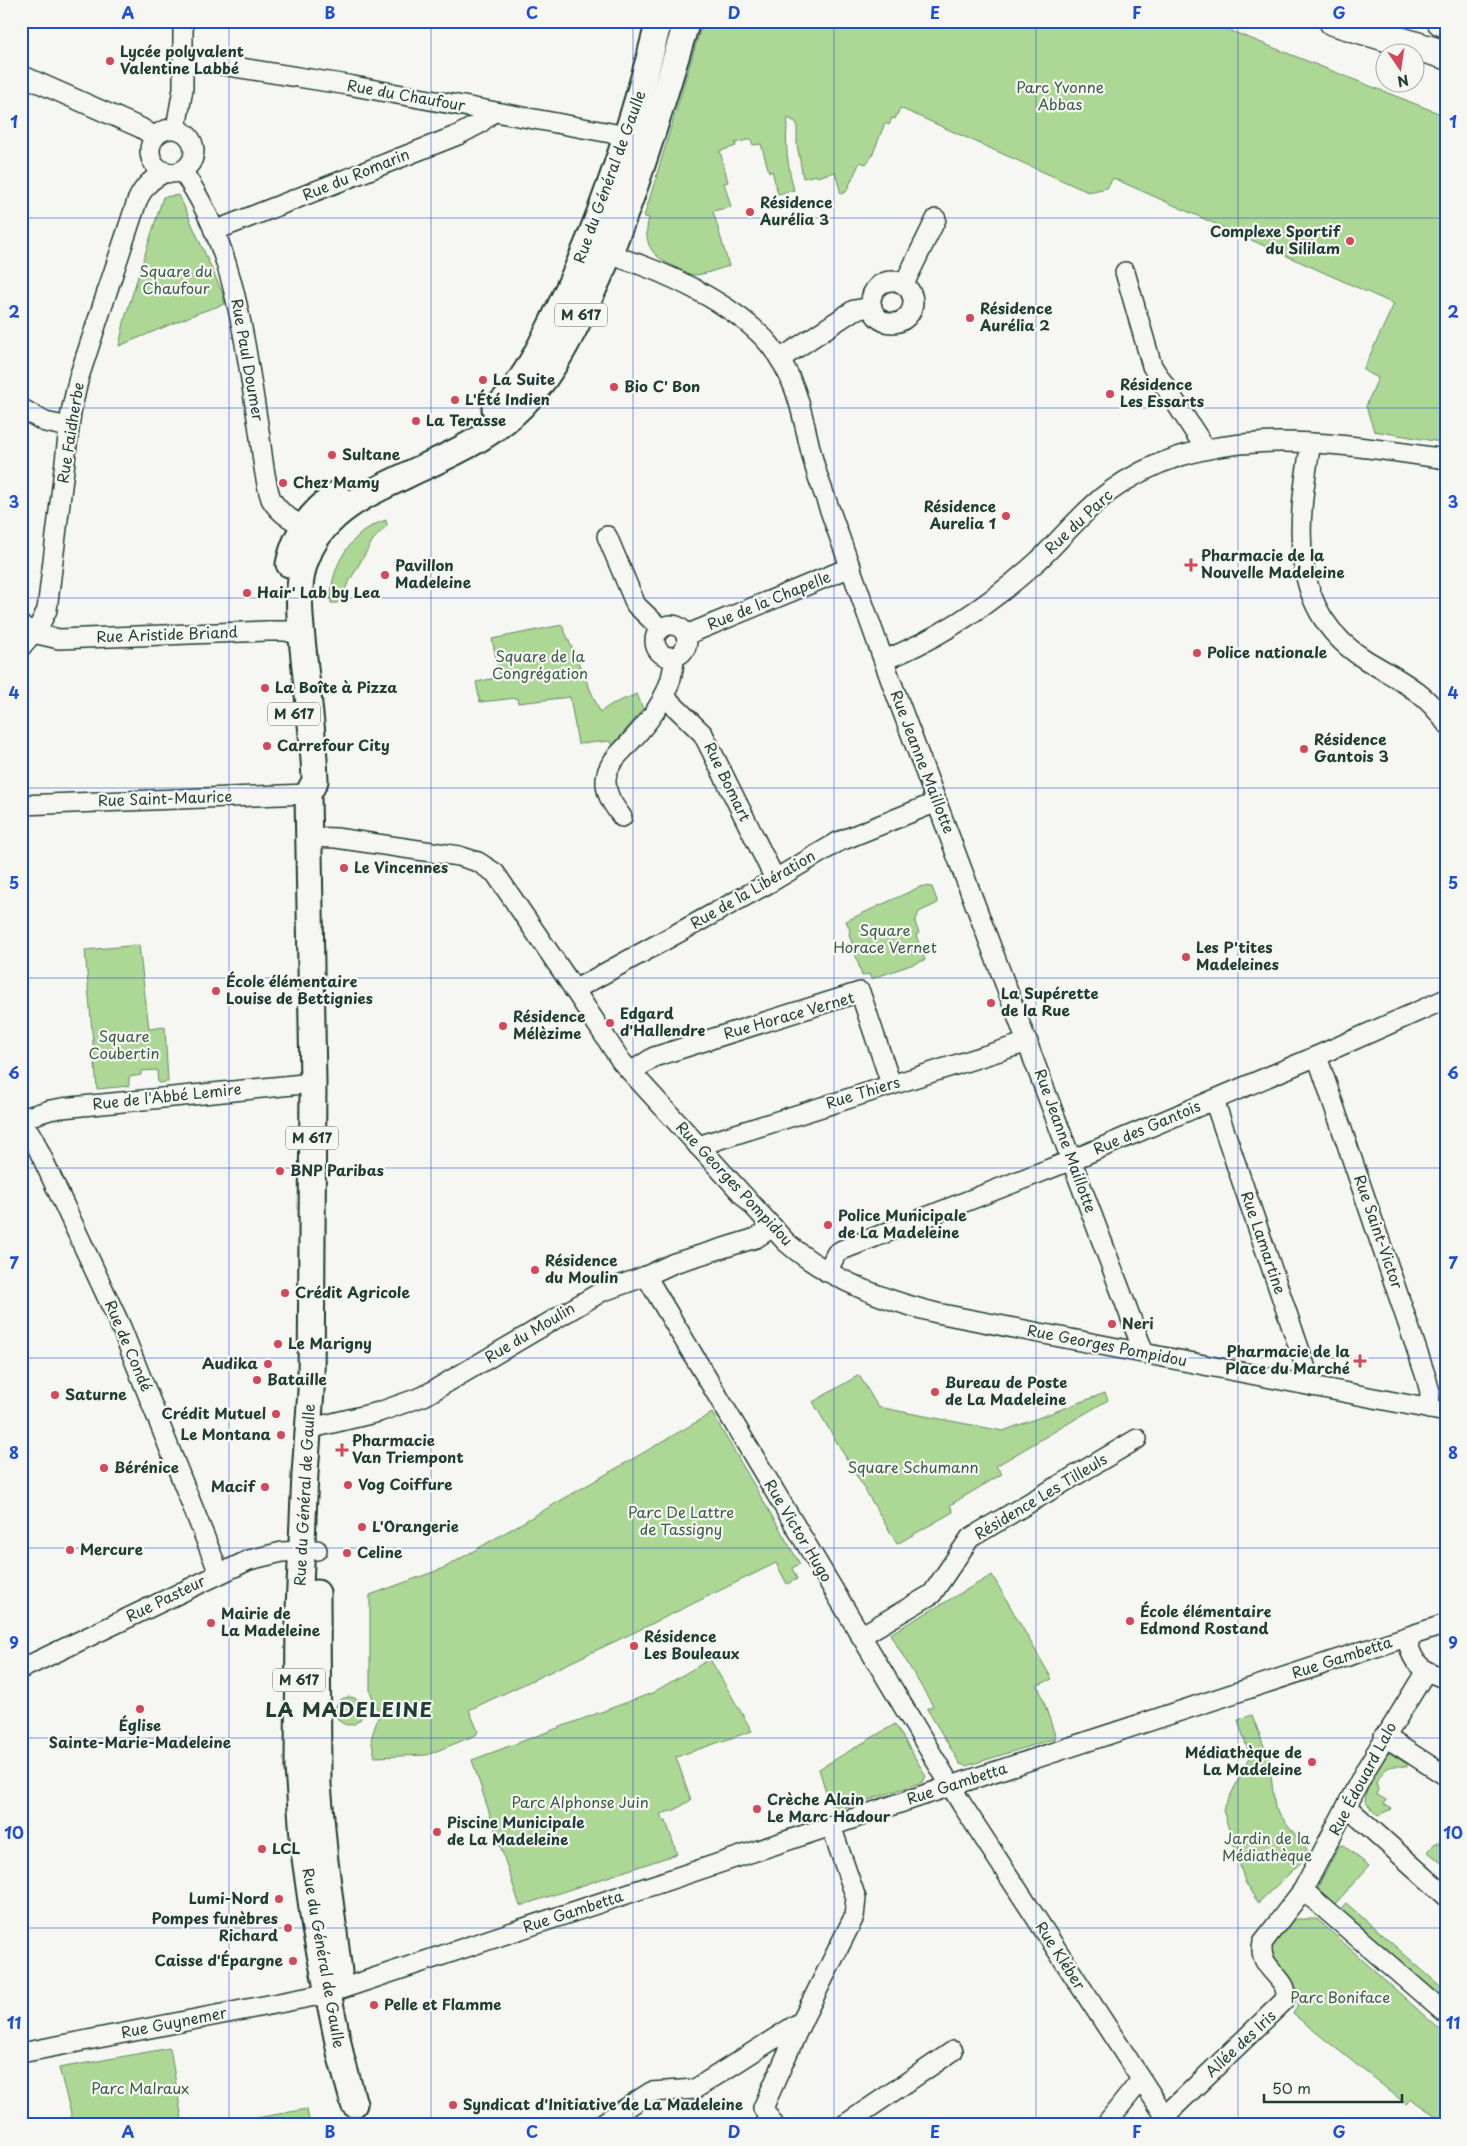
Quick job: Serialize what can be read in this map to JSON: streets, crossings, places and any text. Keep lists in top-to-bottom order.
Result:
{
  "streets": {
    "main road": ["Rue du Général de Gaulle", "M 617"],
    "street": [
      "Rue du Chaufour",
      "Rue du Romarin",
      "Rue Paul Doumer",
      "Rue Faidherbe",
      "Rue du Parc",
      "Rue de la Chapelle",
      "Rue Aristide Briand",
      "Rue Jeanne Maillotte",
      "Rue Bomart",
      "Rue Saint-Maurice",
      "Rue de la Libération",
      "Rue Horace Vernet",
      "Rue Thiers",
      "Rue de l'Abbé Lemire",
      "Rue des Gantois",
      "Rue Georges Pompidou",
      "Rue Saint-Victor",
      "Rue Lamartine",
      "Rue du Moulin",
      "Rue de Condé",
      "Résidence Les Tilleuls",
      "Rue Victor Hugo",
      "Rue Pasteur",
      "Rue Gambetta",
      "Rue Édouard Lalo",
      "Rue Kléber",
      "Rue Guynemer",
      "Allée des Iris"
    ]
  },
  "crossings": [
    ["Rue du Chaufour", "Rue du Romarin"],
    ["Rue du Chaufour", "Rue du Général de Gaulle"],
    ["Rue du Romarin", "Rue Paul Doumer"],
    ["Rue du Général de Gaulle", "Rue Paul Doumer"],
    ["Rue du Général de Gaulle", "Rue Aristide Briand"],
    ["Rue du Général de Gaulle", "Rue Jeanne Maillotte"],
    ["Rue du Général de Gaulle", "Rue Saint-Maurice"],
    ["Rue du Général de Gaulle", "Rue de l'Abbé Lemire"],
    ["Rue du Général de Gaulle", "Rue Georges Pompidou"],
    ["Rue du Général de Gaulle", "Rue du Moulin"],
    ["Rue du Général de Gaulle", "Rue Pasteur"],
    ["Rue du Général de Gaulle", "Rue Gambetta"],
    ["Rue du Général de Gaulle", "Rue Guynemer"],
    ["Rue Paul Doumer", "Rue Faidherbe"],
    ["Rue Faidherbe", "Rue Aristide Briand"],
    ["Rue du Parc", "Rue Jeanne Maillotte"],
    ["Rue de la Chapelle", "Rue Jeanne Maillotte"],
    ["Rue Jeanne Maillotte", "Rue de la Libération"],
    ["Rue Jeanne Maillotte", "Rue Thiers"],
    ["Rue Jeanne Maillotte", "Rue des Gantois"],
    ["Rue Jeanne Maillotte", "Rue Georges Pompidou"],
    ["Rue Bomart", "Rue de la Libération"],
    ["Rue de la Libération", "Rue Georges Pompidou"],
    ["Rue Horace Vernet", "Rue Thiers"],
    ["Rue Horace Vernet", "Rue Georges Pompidou"],
    ["Rue Thiers", "Rue Georges Pompidou"],
    ["Rue des Gantois", "Rue Georges Pompidou"],
    ["Rue des Gantois", "Rue Saint-Victor"],
    ["Rue des Gantois", "Rue Lamartine"],
    ["Rue Georges Pompidou", "Rue Saint-Victor"],
    ["Rue Georges Pompidou", "Rue Lamartine"],
    ["Rue Georges Pompidou", "Rue du Moulin"],
    ["Rue du Moulin", "Rue Victor Hugo"],
    ["Rue de Condé", "Rue Pasteur"],
    ["Résidence Les Tilleuls", "Rue Victor Hugo"],
    ["Rue Victor Hugo", "Rue Gambetta"],
    ["Rue Victor Hugo", "Rue Kléber"],
    ["Rue Gambetta", "Rue Kléber"],
    ["Rue Gambetta", "Rue Guynemer"],
    ["Rue Édouard Lalo", "Allée des Iris"],
    ["Rue Kléber", "Allée des Iris"]
  ],
  "districts": ["LA MADELEINE"],
  "parks": [
    "Parc Yvonne Abbas",
    "Square du Chaufour",
    "Square de la Congrégation",
    "Square Horace Vernet",
    "Square Coubertin",
    "Square Schumann",
    "Parc De Lattre de Tassigny",
    "Parc Alphonse Juin",
    "Jardin de la Médiathèque",
    "Parc Boniface",
    "Parc Malraux"
  ],
  "places": {
    "other": [
      "Lycée polyvalent Valentine Labbé",
      "Résidence Aurélia 3",
      "Complexe Sportif du Sililam",
      "Résidence Aurélia 2",
      "La Suite",
      "Bio C' Bon",
      "Résidence Les Essarts",
      "L'Été Indien",
      "La Terasse",
      "Sultane",
      "Chez Mamy",
      "Résidence Aurelia 1",
      "Pavillon Madeleine",
      "Hair' Lab by Lea",
      "Police nationale",
      "La Boîte à Pizza",
      "Carrefour City",
      "Résidence Gantois 3",
      "Le Vincennes",
      "Les P'tites Madeleines",
      "École élémentaire Louise de Bettignies",
      "La Supérette de la Rue",
      "Edgard d'Hallendre",
      "Résidence Mélèzime",
      "BNP Paribas",
      "Police Municipale de La Madeleine",
      "Résidence du Moulin",
      "Crédit Agricole",
      "Neri",
      "Le Marigny",
      "Audika",
      "Bataille",
      "Bureau de Poste de La Madeleine",
      "Saturne",
      "Crédit Mutuel",
      "Le Montana",
      "Bérénice",
      "Vog Coiffure",
      "Macif",
      "L'Orangerie",
      "Mercure",
      "Celine",
      "École élémentaire Edmond Rostand",
      "Mairie de La Madeleine",
      "Résidence Les Bouleaux",
      "Église Sainte-Marie-Madeleine",
      "Médiathèque de La Madeleine",
      "Crèche Alain Le Marc Hadour",
      "Piscine Municipale de La Madeleine",
      "LCL",
      "Lumi-Nord",
      "Pompes funèbres Richard",
      "Caisse d'Épargne",
      "Pelle et Flamme",
      "Syndicat d'Initiative de La Madeleine"
    ],
    "health": ["Pharmacie de la Nouvelle Madeleine", "Pharmacie de la Place du Marché", "Pharmacie Van Triempont"]
  },
  "scale_bar": "50 m",
  "north": "bottom",
  "grid": {
    "columns": [
      "A",
      "B",
      "C",
      "D",
      "E",
      "F",
      "G"
    ],
    "rows": [
      "1",
      "2",
      "3",
      "4",
      "5",
      "6",
      "7",
      "8",
      "9",
      "10",
      "11"
    ]
  }
}
